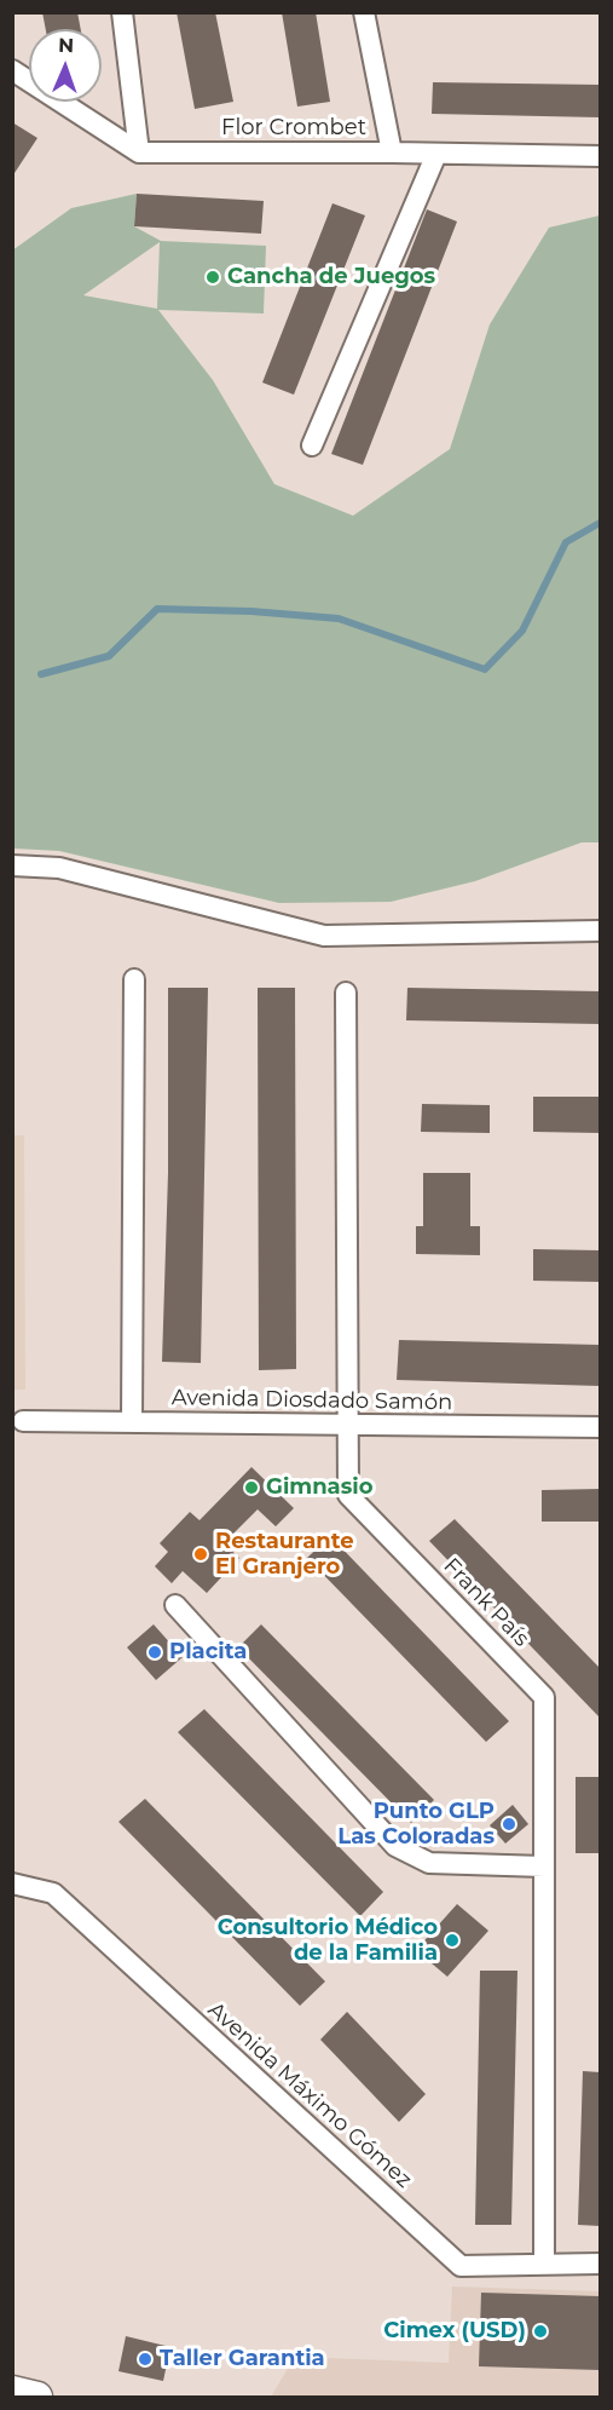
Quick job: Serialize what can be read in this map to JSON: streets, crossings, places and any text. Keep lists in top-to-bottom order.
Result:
{
  "streets": {
    "street": [
      "Flor Crombet",
      "Avenida Diosdado Samón",
      "Frank País",
      "Avenida Máximo Gómez"
    ]
  },
  "crossings": [
    ["Avenida Diosdado Samón", "Frank País"],
    ["Frank País", "Avenida Máximo Gómez"]
  ],
  "places": [
    "Cancha de Juegos",
    "Gimnasio",
    "Restaurante El Granjero",
    "Placita",
    "Punto GLP Las Coloradas",
    "Consultorio Médico de la Familia",
    "Cimex (USD)",
    "Taller Garantia"
  ],
  "north": "top"
}
